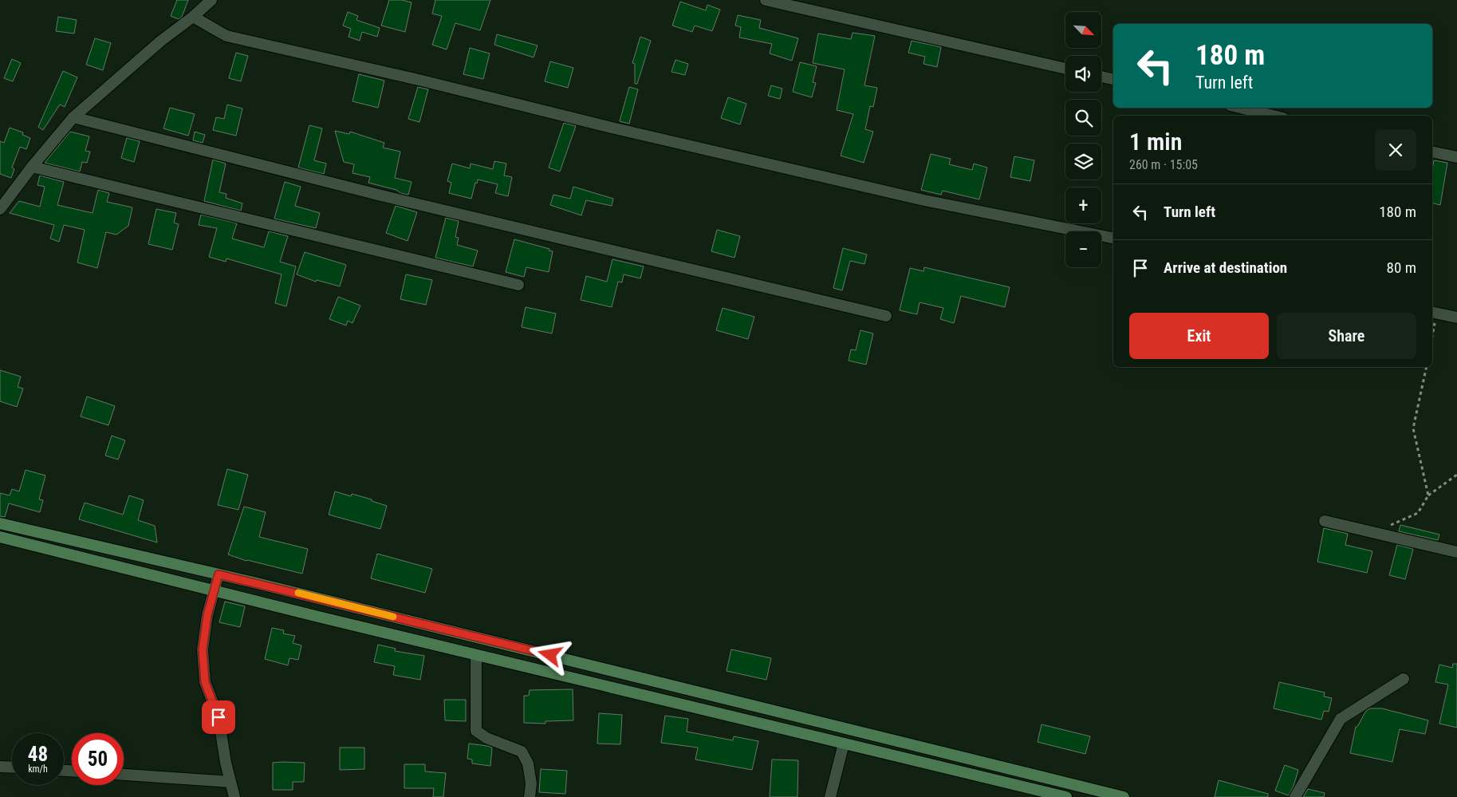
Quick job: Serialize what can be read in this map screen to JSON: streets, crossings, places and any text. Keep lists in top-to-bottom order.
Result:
{
  "north": "bottom right",
  "page": {
    "map_buttons": ["+", "−"],
    "turn": ["180 m", "Turn left"],
    "heading": ["1 min", "260 m · 15:05"],
    "list": [
      {
        "name": "Turn left",
        "value": "180 m"
      },
      {
        "name": "Arrive at destination",
        "value": "80 m"
      }
    ],
    "buttons": ["Exit", "Share"],
    "speed": "48 km/h",
    "limit": "50"
  }
}
